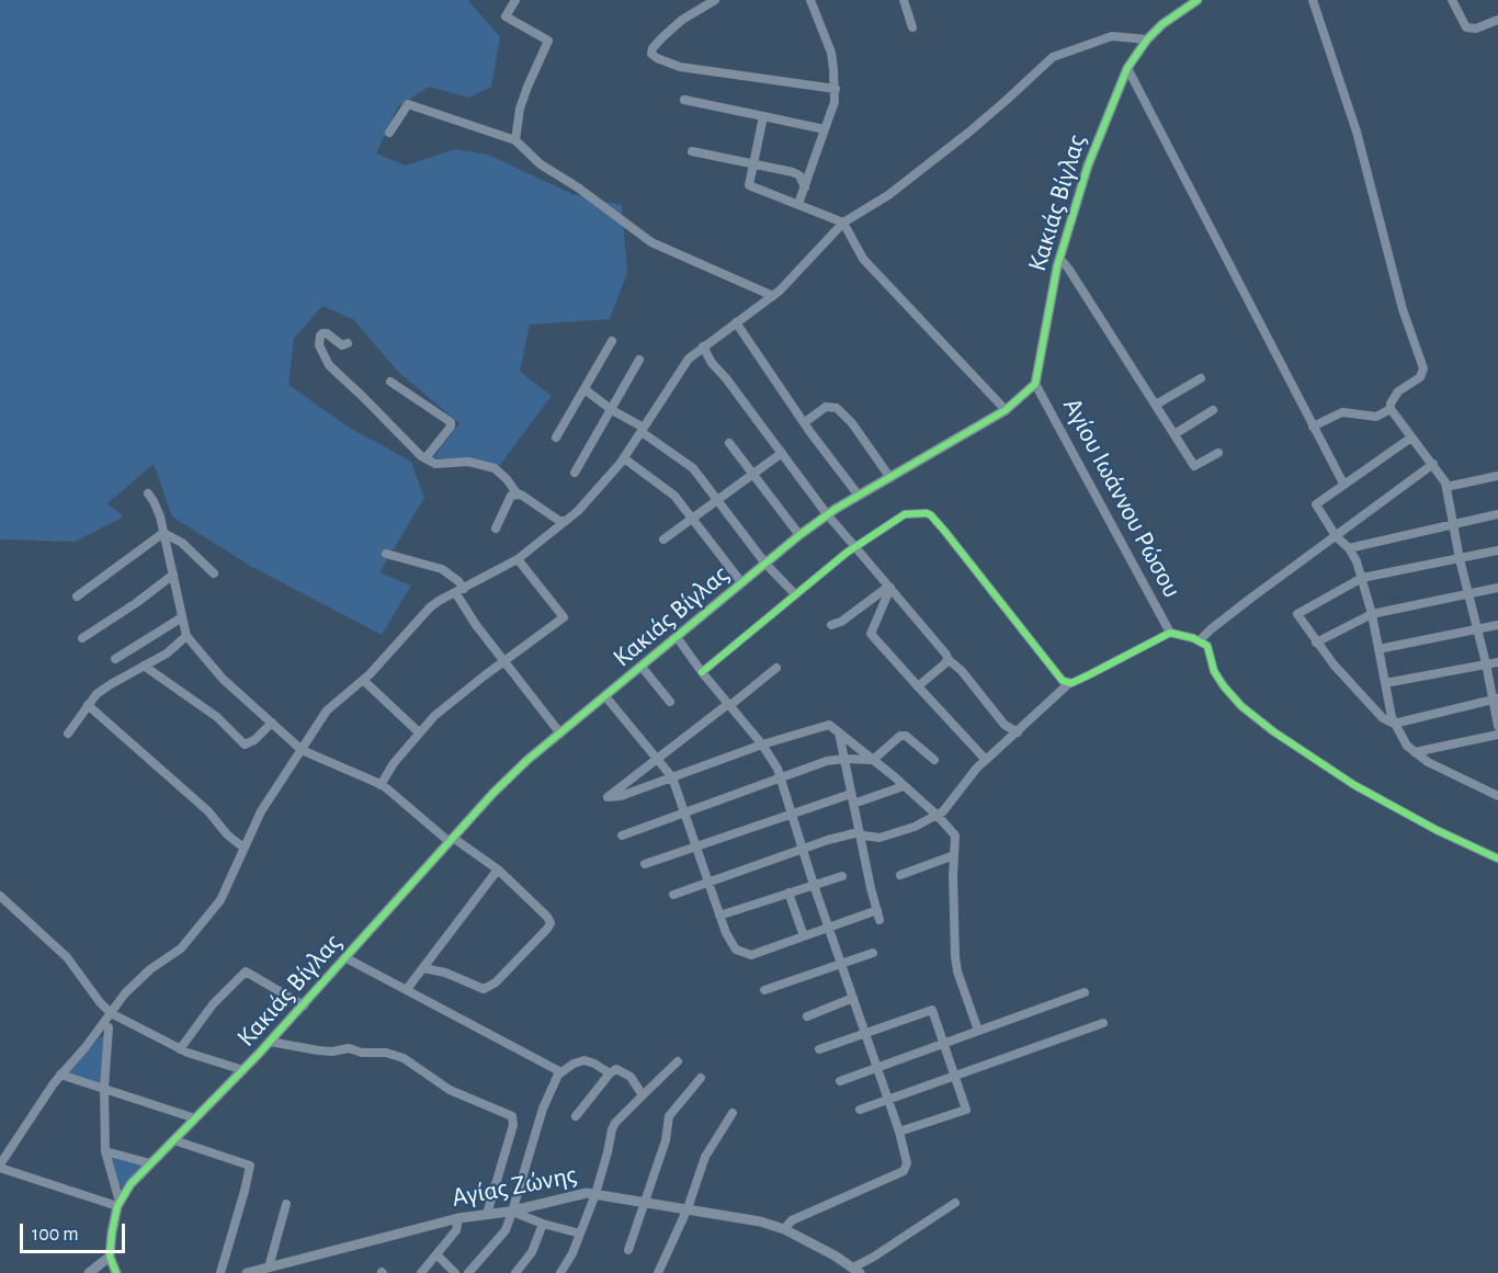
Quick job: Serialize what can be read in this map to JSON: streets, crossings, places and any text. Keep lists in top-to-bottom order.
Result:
{
  "streets": {
    "street": ["Κακιάς Βίγλας", "Αγίου Ιωάννου Ρώσου", "Αγίας Ζώνης"]
  },
  "crossings": [
    ["Κακιάς Βίγλας", "Αγίου Ιωάννου Ρώσου"]
  ],
  "scale_bar": "100 m"
}
